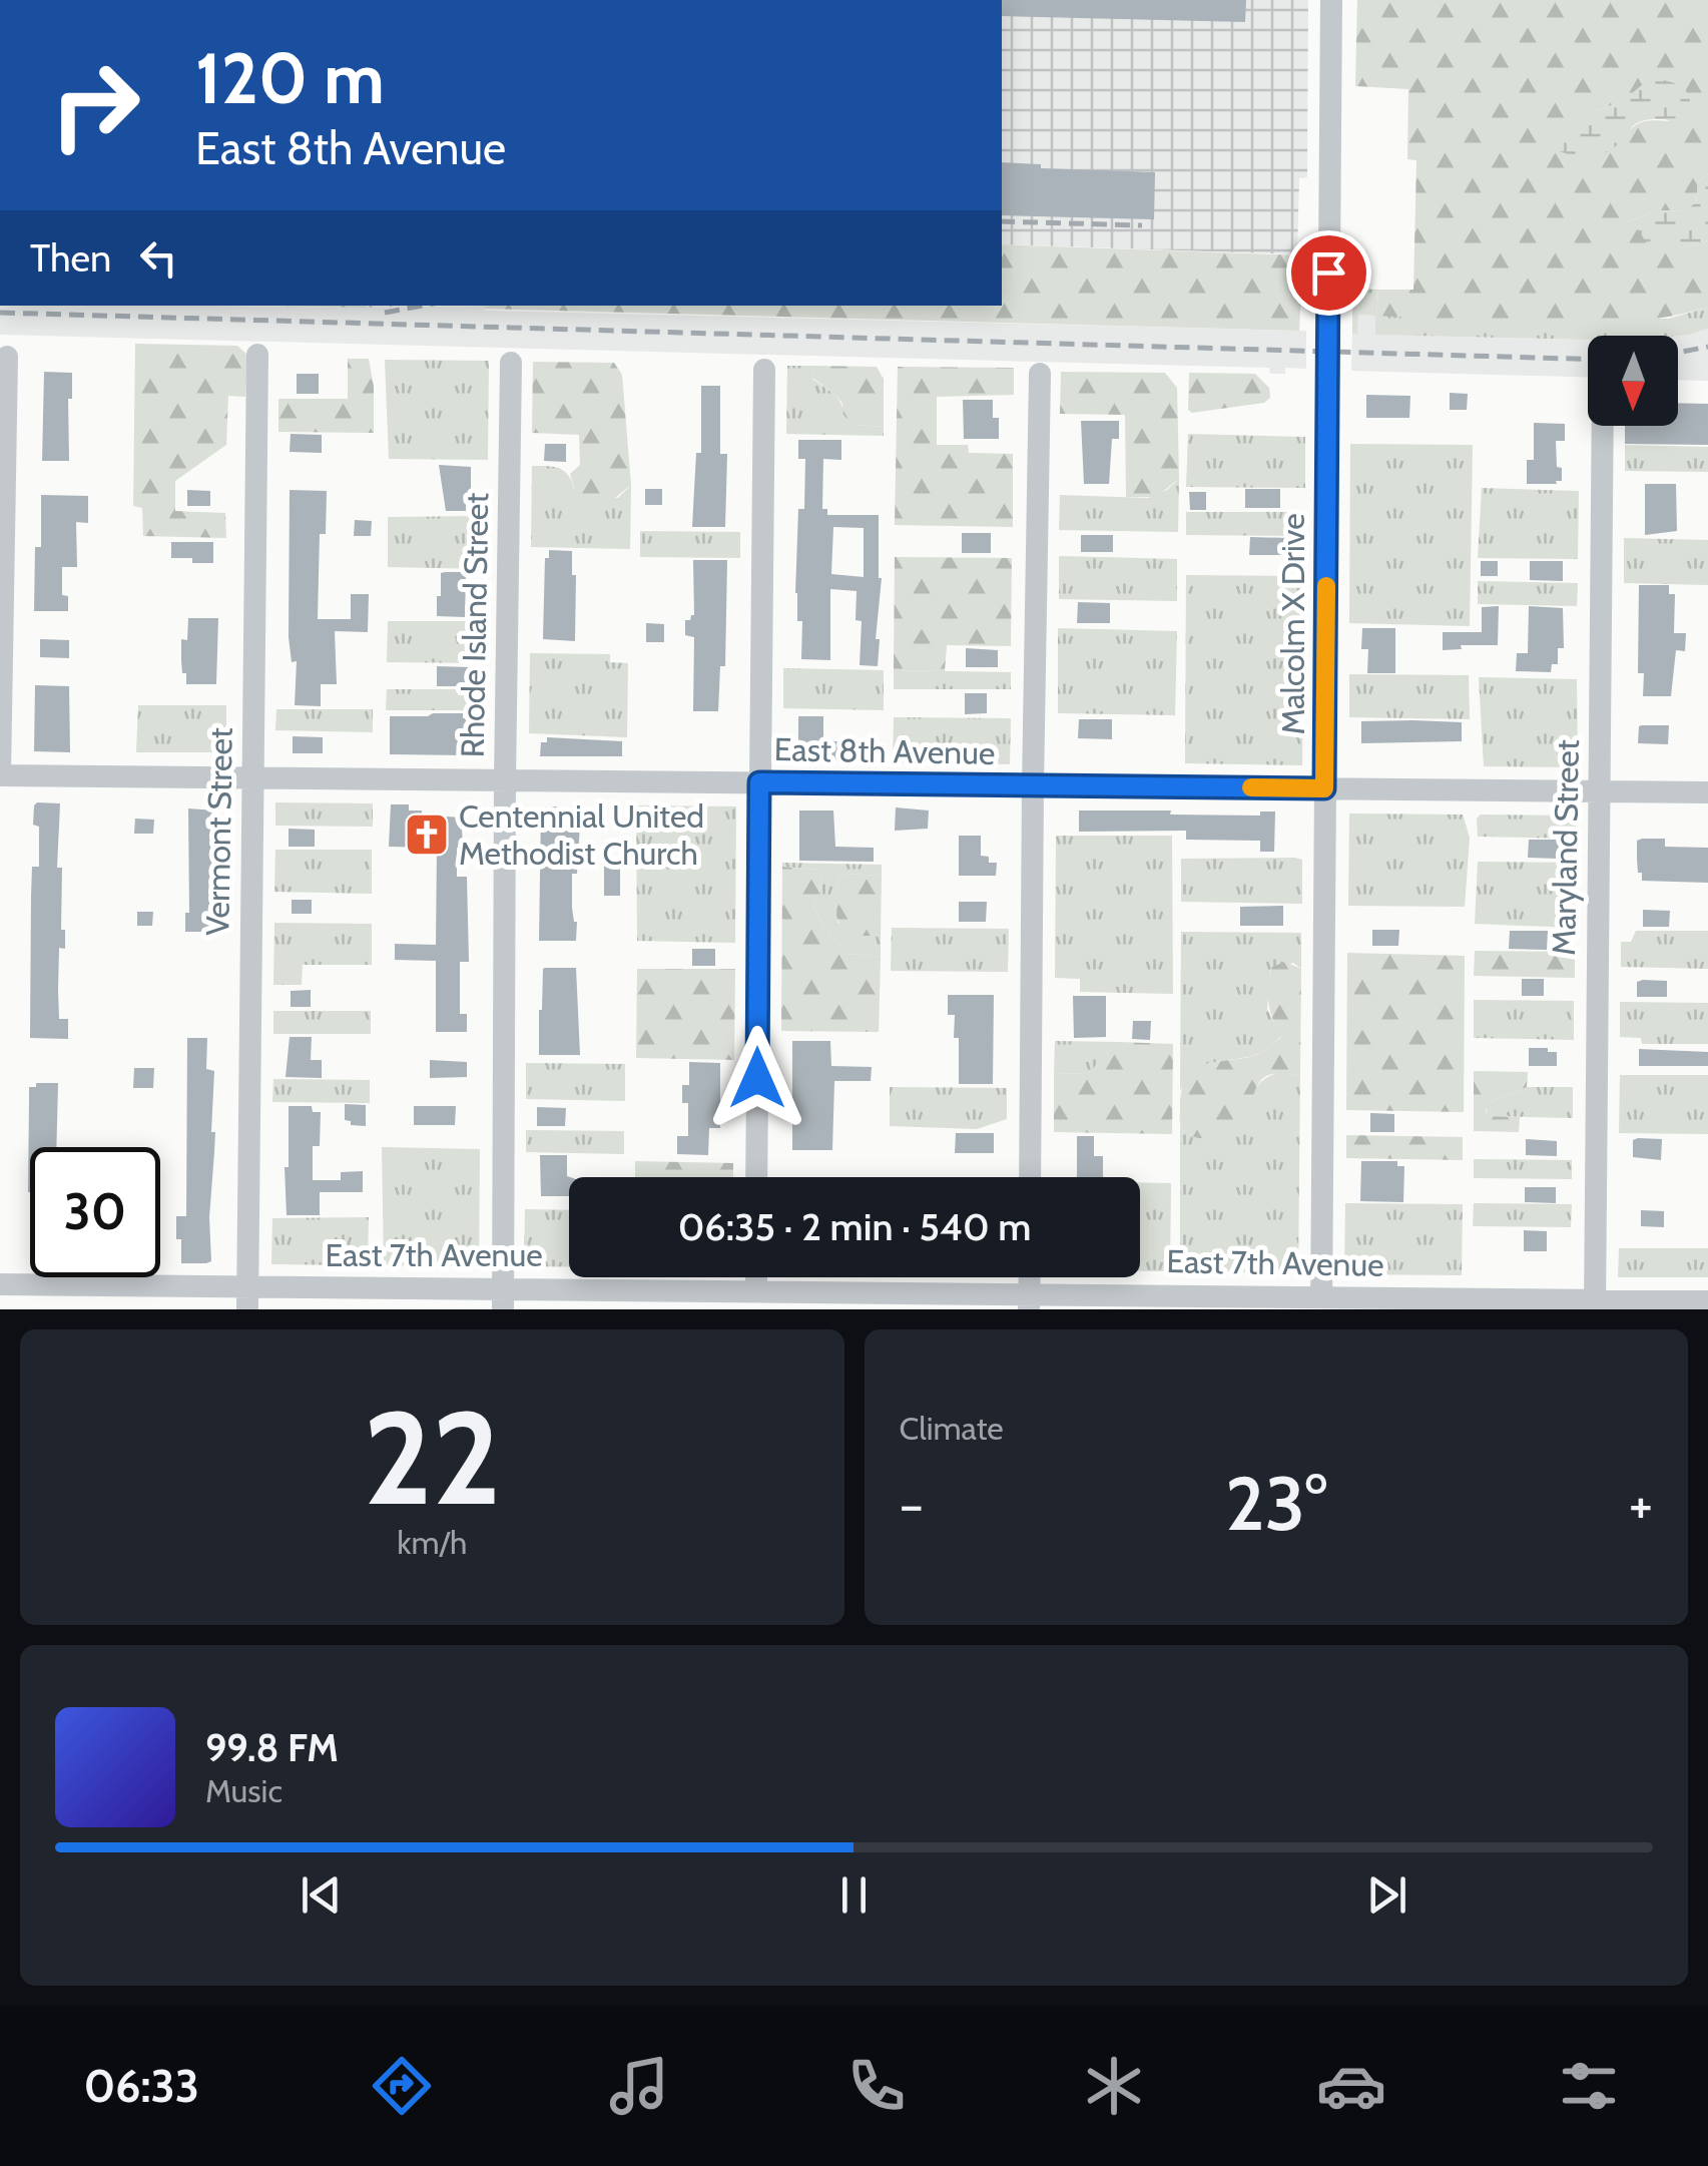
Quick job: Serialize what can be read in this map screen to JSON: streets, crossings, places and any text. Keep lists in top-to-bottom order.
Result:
{
  "streets": {
    "street": [
      "Malcolm X Drive",
      "Rhode Island Street",
      "East 8th Avenue",
      "Vermont Street",
      "Maryland Street",
      "East 7th Avenue"
    ]
  },
  "crossings": [
    ["Malcolm X Drive", "East 8th Avenue"],
    ["Malcolm X Drive", "East 7th Avenue"],
    ["Rhode Island Street", "East 8th Avenue"],
    ["Rhode Island Street", "East 7th Avenue"],
    ["East 8th Avenue", "Vermont Street"],
    ["East 8th Avenue", "Maryland Street"],
    ["Vermont Street", "East 7th Avenue"],
    ["Maryland Street", "East 7th Avenue"]
  ],
  "places": {
    "church": ["Centennial United Methodist Church"]
  },
  "north": "bottom",
  "page": {
    "turn": ["120 m", "East 8th Avenue"],
    "then": "Then",
    "limit": "30",
    "trip": "06:35 · 2 min · 540 m",
    "tile": [
      ["22", "km/h"],
      "Climate"
    ],
    "heat": ["−", "23°", "+"],
    "song": ["99.8 FM", "Music"],
    "tabs": "06:33"
  }
}
